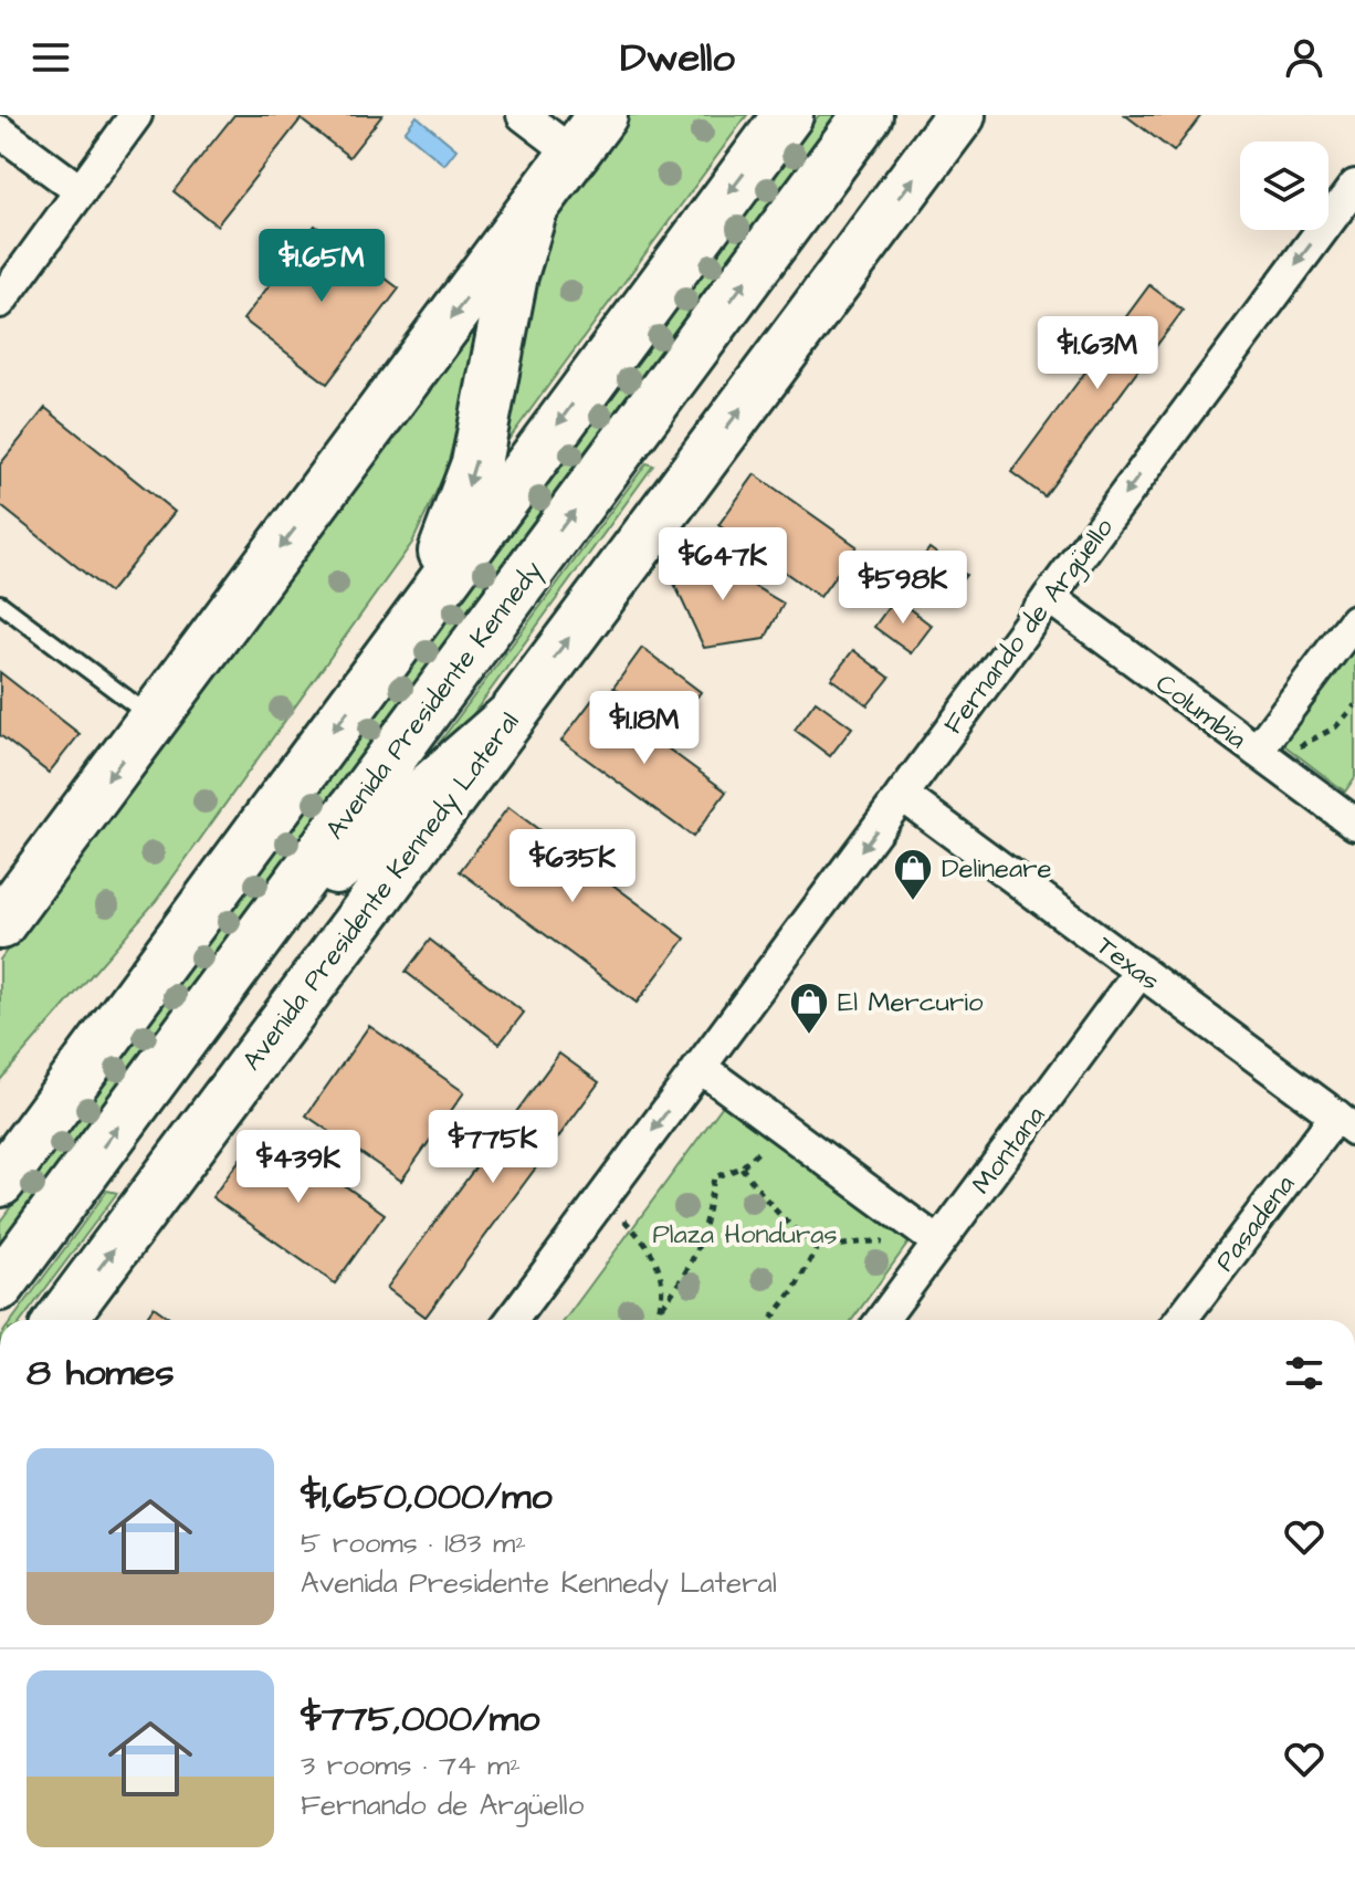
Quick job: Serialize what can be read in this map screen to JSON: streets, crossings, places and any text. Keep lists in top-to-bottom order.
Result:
{
  "streets": {
    "main road": ["Avenida Presidente Kennedy", "Avenida Presidente Kennedy Lateral"],
    "street": [
      "Fernando de Argüello",
      "Columbia",
      "Texas",
      "Montana",
      "Pasadena"
    ]
  },
  "crossings": [
    ["Fernando de Argüello", "Columbia"],
    ["Fernando de Argüello", "Texas"],
    ["Texas", "Montana"],
    ["Texas", "Pasadena"]
  ],
  "one_way": ["Fernando de Argüello"],
  "parks": ["Plaza Honduras"],
  "places": {
    "shop": ["Delineare", "El Mercurio"]
  },
  "page": {
    "header": "Dwello",
    "price": [
      "$1.65M",
      "$1.63M",
      "$647K",
      "$598K",
      "$1.18M",
      "$635K",
      "$775K",
      "$439K"
    ],
    "heading": "8 homes",
    "list": [
      {
        "name": "$1,650,000/mo",
        "note": "5 rooms · 183 m² · Avenida Presidente Kennedy Lateral"
      },
      {
        "name": "$775,000/mo",
        "note": "3 rooms · 74 m² · Fernando de Argüello"
      }
    ]
  }
}
